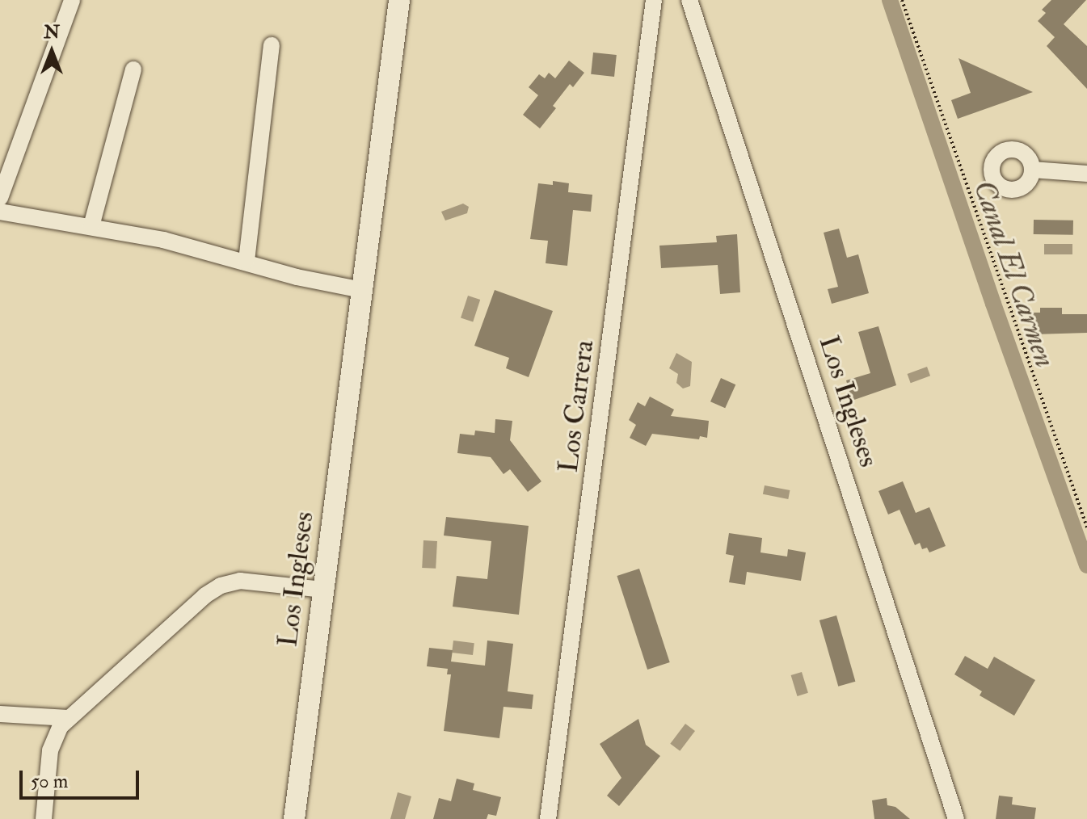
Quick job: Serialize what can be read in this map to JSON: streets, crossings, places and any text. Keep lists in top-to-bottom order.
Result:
{
  "streets": {
    "street": ["Los Ingleses", "Los Carrera"]
  },
  "water": ["Canal El Carmen"],
  "scale_bar": "50 m",
  "north": "top"
}
